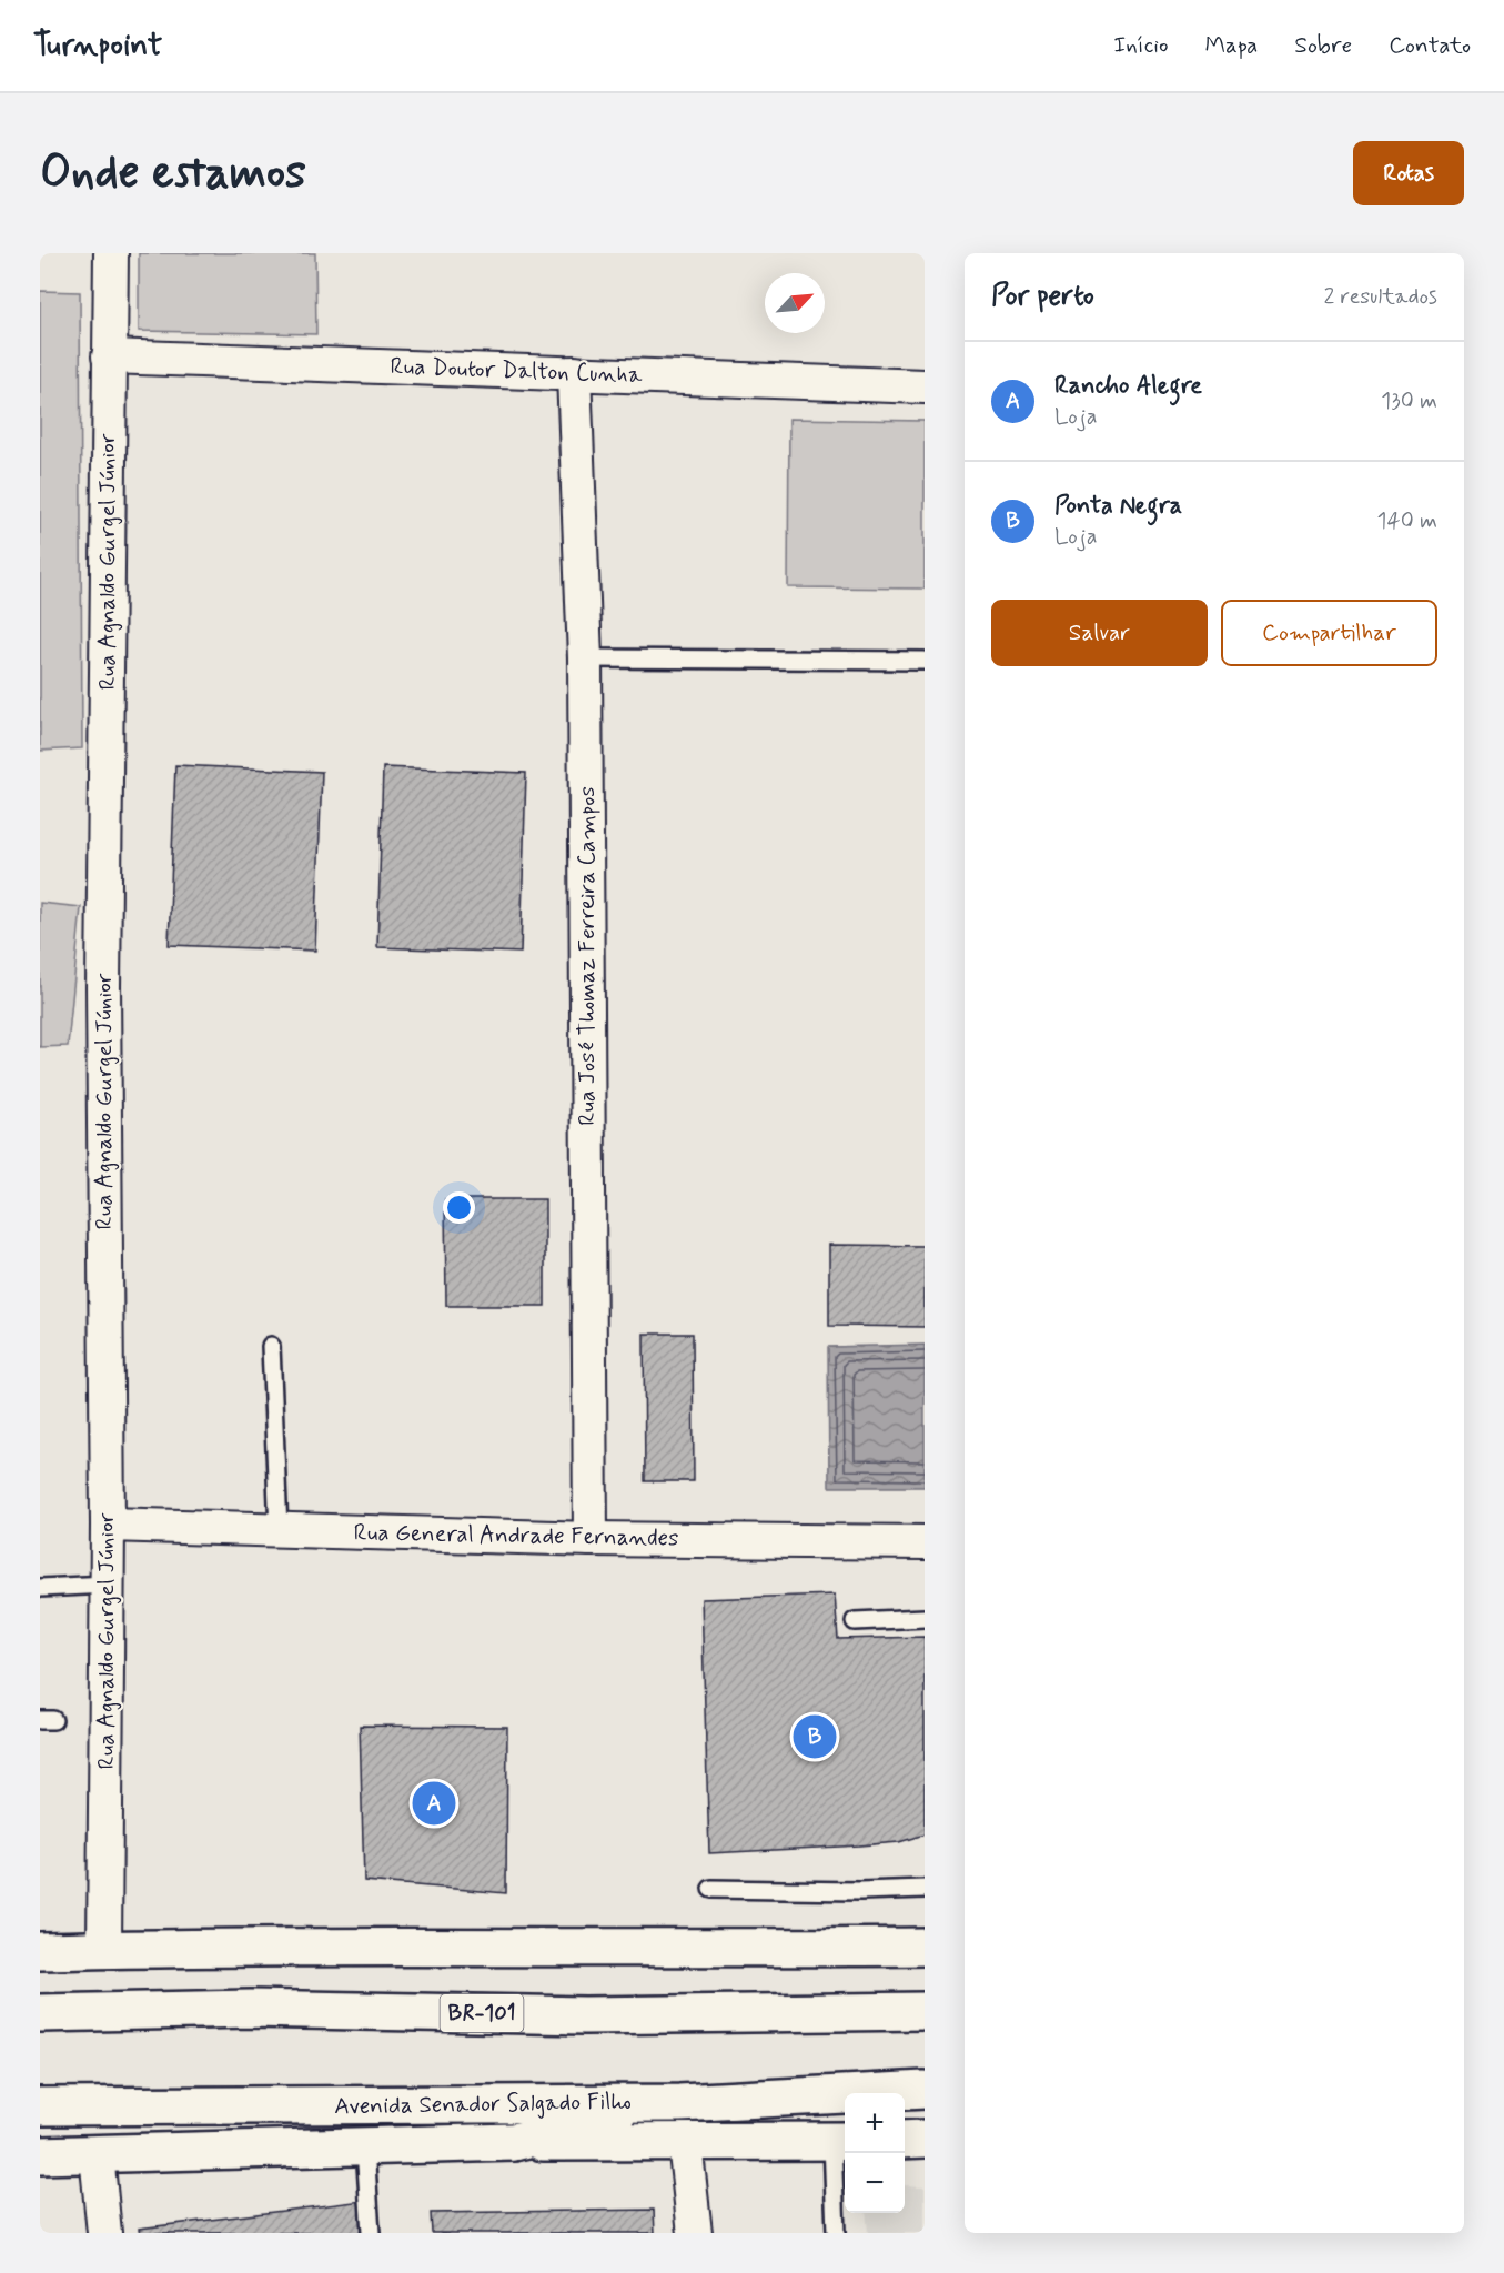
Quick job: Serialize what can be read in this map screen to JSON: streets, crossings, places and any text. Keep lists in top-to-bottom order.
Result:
{
  "streets": {
    "main road": ["BR-101", "Avenida Senador Salgado Filho"],
    "street": [
      "Rua Doutor Dalton Cunha",
      "Rua Agnaldo Gurgel Júnior",
      "Rua José Thomaz Ferreira Campos",
      "Rua General Andrade Fernandes"
    ]
  },
  "crossings": [
    ["Rua Doutor Dalton Cunha", "Rua Agnaldo Gurgel Júnior"],
    ["Rua Doutor Dalton Cunha", "Rua José Thomaz Ferreira Campos"],
    ["Rua Agnaldo Gurgel Júnior", "Rua General Andrade Fernandes"],
    ["Rua José Thomaz Ferreira Campos", "Rua General Andrade Fernandes"]
  ],
  "north": "top right",
  "page": {
    "header": "Turnpoint",
    "nav": [
      "Início",
      "Mapa",
      "Sobre",
      "Contato"
    ],
    "buttons": [
      "Rotas",
      ["Salvar", "Compartilhar"]
    ],
    "title": "Onde estamos",
    "heading": ["Por perto", "2 resultados"],
    "list": [
      {
        "mark": "A",
        "name": "Rancho Alegre",
        "note": "Loja",
        "value": "130 m"
      },
      {
        "mark": "B",
        "name": "Ponta Negra",
        "note": "Loja",
        "value": "140 m"
      }
    ],
    "pins": ["B", "A"],
    "map_buttons": ["+", "−"]
  }
}
